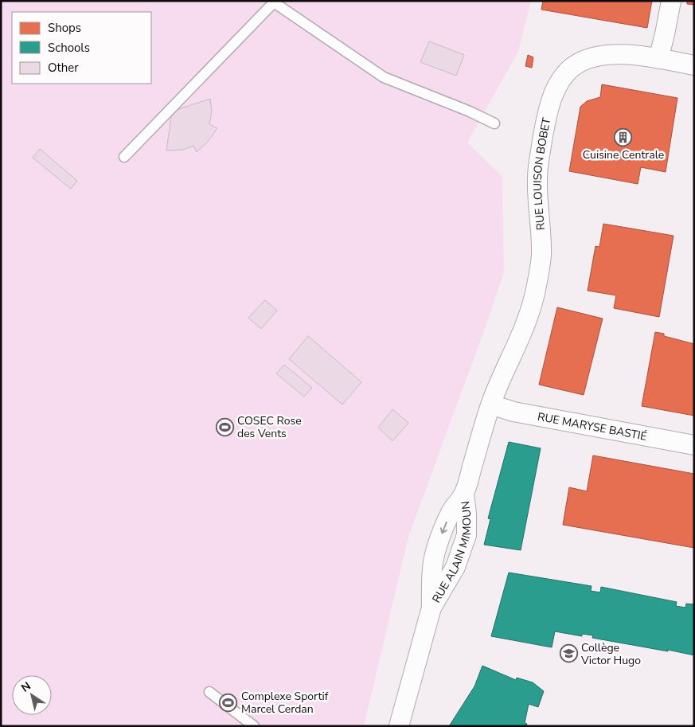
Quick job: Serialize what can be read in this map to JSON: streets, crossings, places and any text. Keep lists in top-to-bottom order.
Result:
{
  "streets": {
    "street": ["RUE LOUISON BOBET", "RUE MARYSE BASTIÉ", "RUE ALAIN MIMOUN"]
  },
  "crossings": [
    ["RUE LOUISON BOBET", "RUE MARYSE BASTIÉ"],
    ["RUE LOUISON BOBET", "RUE ALAIN MIMOUN"],
    ["RUE MARYSE BASTIÉ", "RUE ALAIN MIMOUN"]
  ],
  "places": {
    "building": ["Cuisine Centrale"],
    "sports": ["COSEC Rose des Vents", "Complexe Sportif Marcel Cerdan"],
    "school or university": ["Collège Victor Hugo"]
  },
  "legend": ["Shops", "Schools", "Other"],
  "north": "top left"
}
